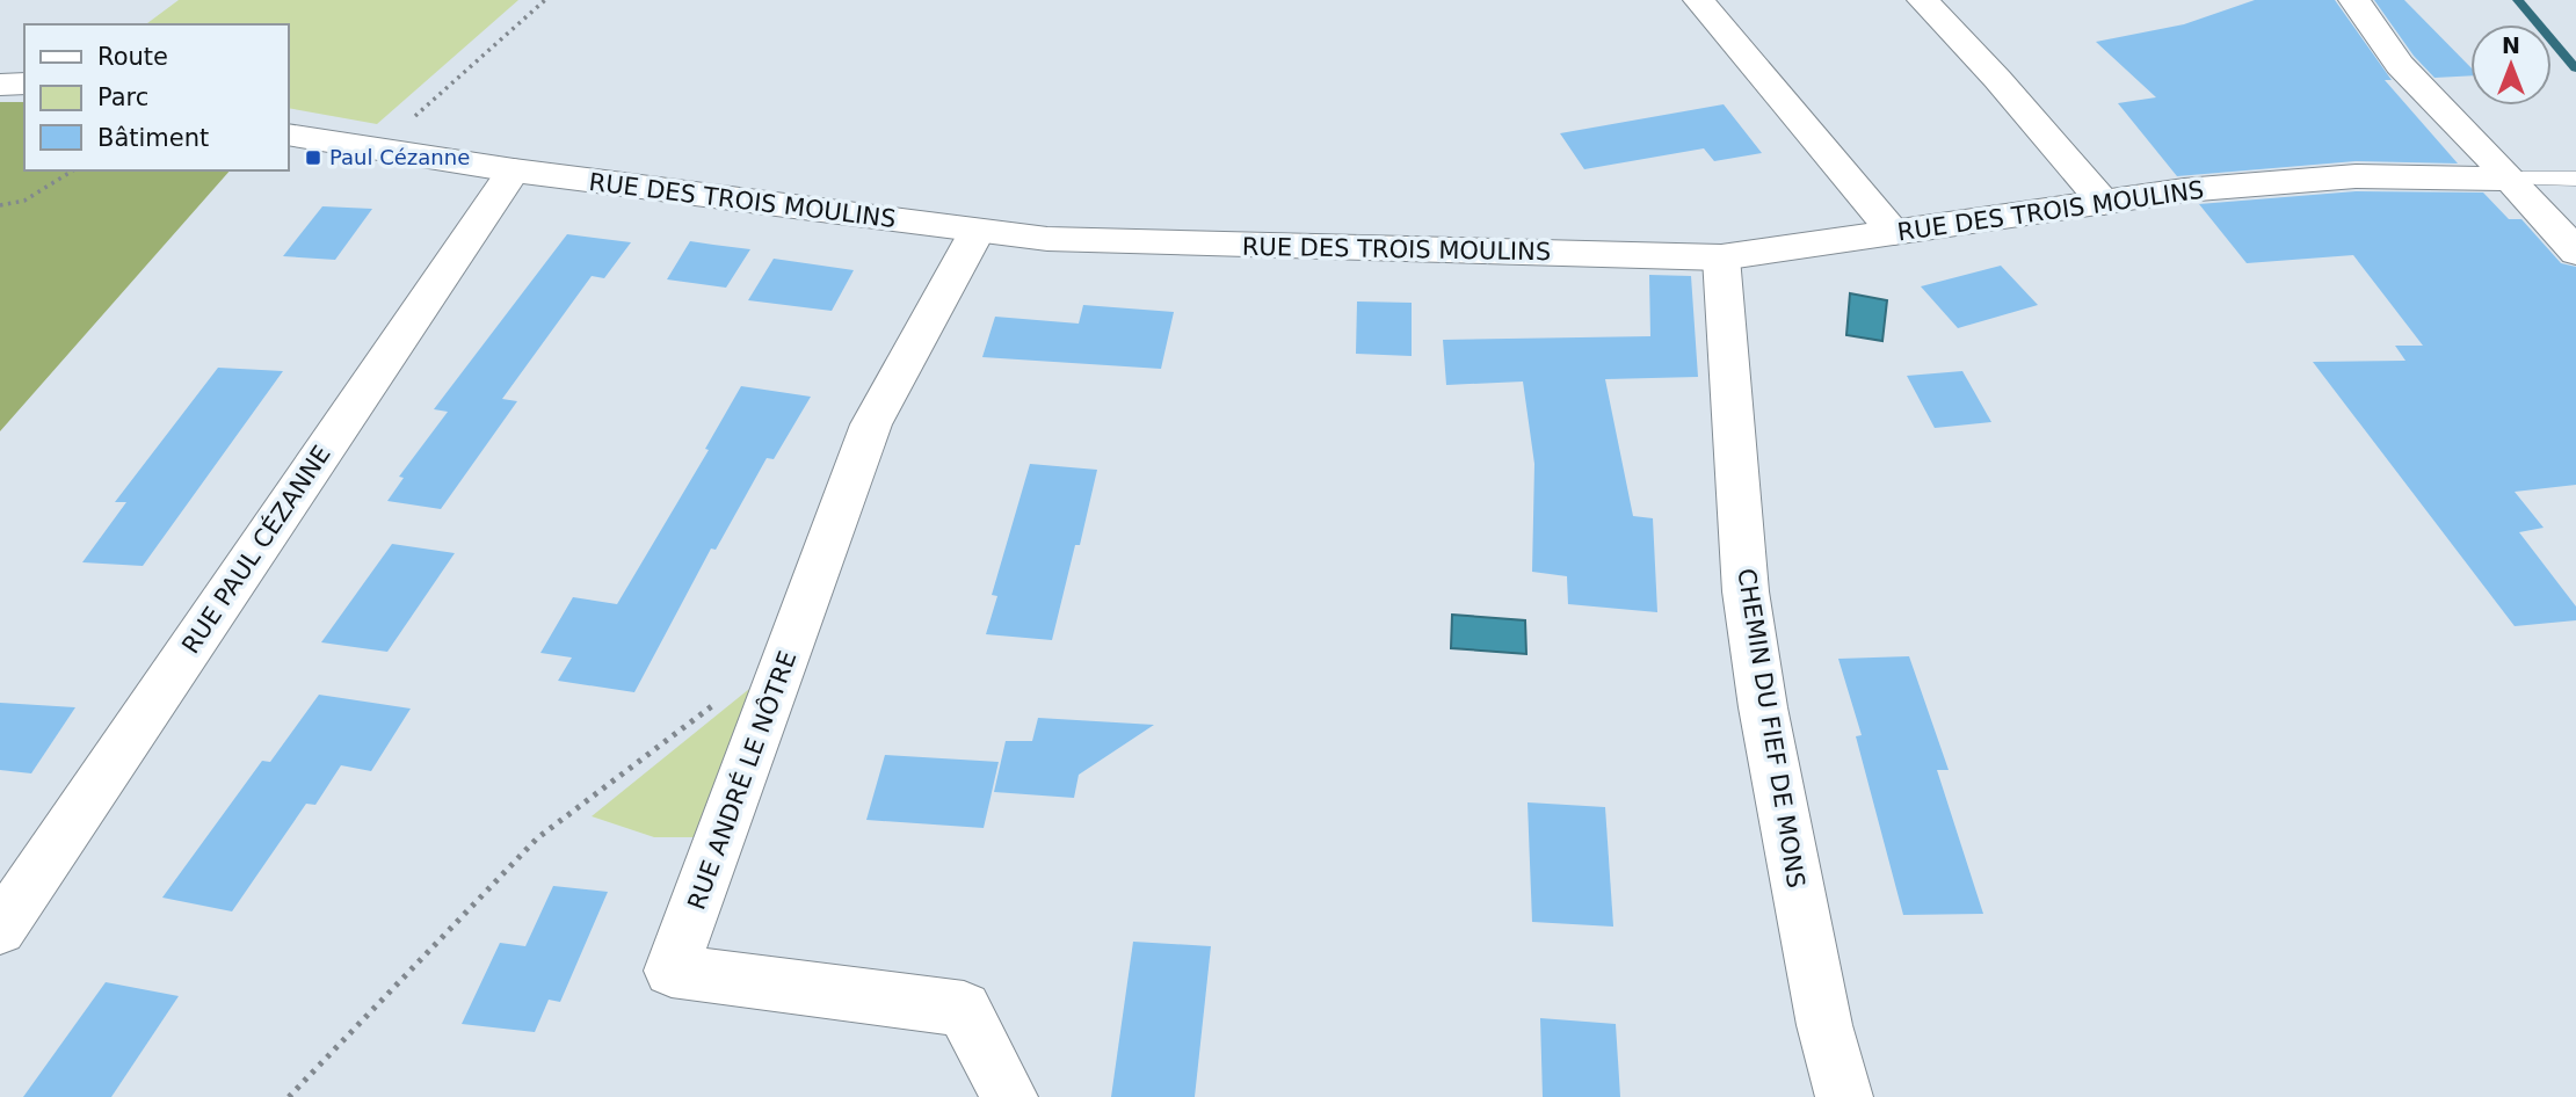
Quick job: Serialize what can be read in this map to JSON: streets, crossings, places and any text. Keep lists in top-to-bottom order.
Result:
{
  "streets": {
    "street": [
      "RUE DES TROIS MOULINS",
      "RUE PAUL CÉZANNE",
      "CHEMIN DU FIEF DE MONS",
      "RUE ANDRÉ LE NÔTRE"
    ]
  },
  "crossings": [
    ["RUE DES TROIS MOULINS", "RUE PAUL CÉZANNE"],
    ["RUE DES TROIS MOULINS", "CHEMIN DU FIEF DE MONS"],
    ["RUE DES TROIS MOULINS", "RUE ANDRÉ LE NÔTRE"]
  ],
  "places": {
    "transit": ["Paul Cézanne"]
  },
  "legend": ["Route", "Parc", "Bâtiment"],
  "north": "top"
}
